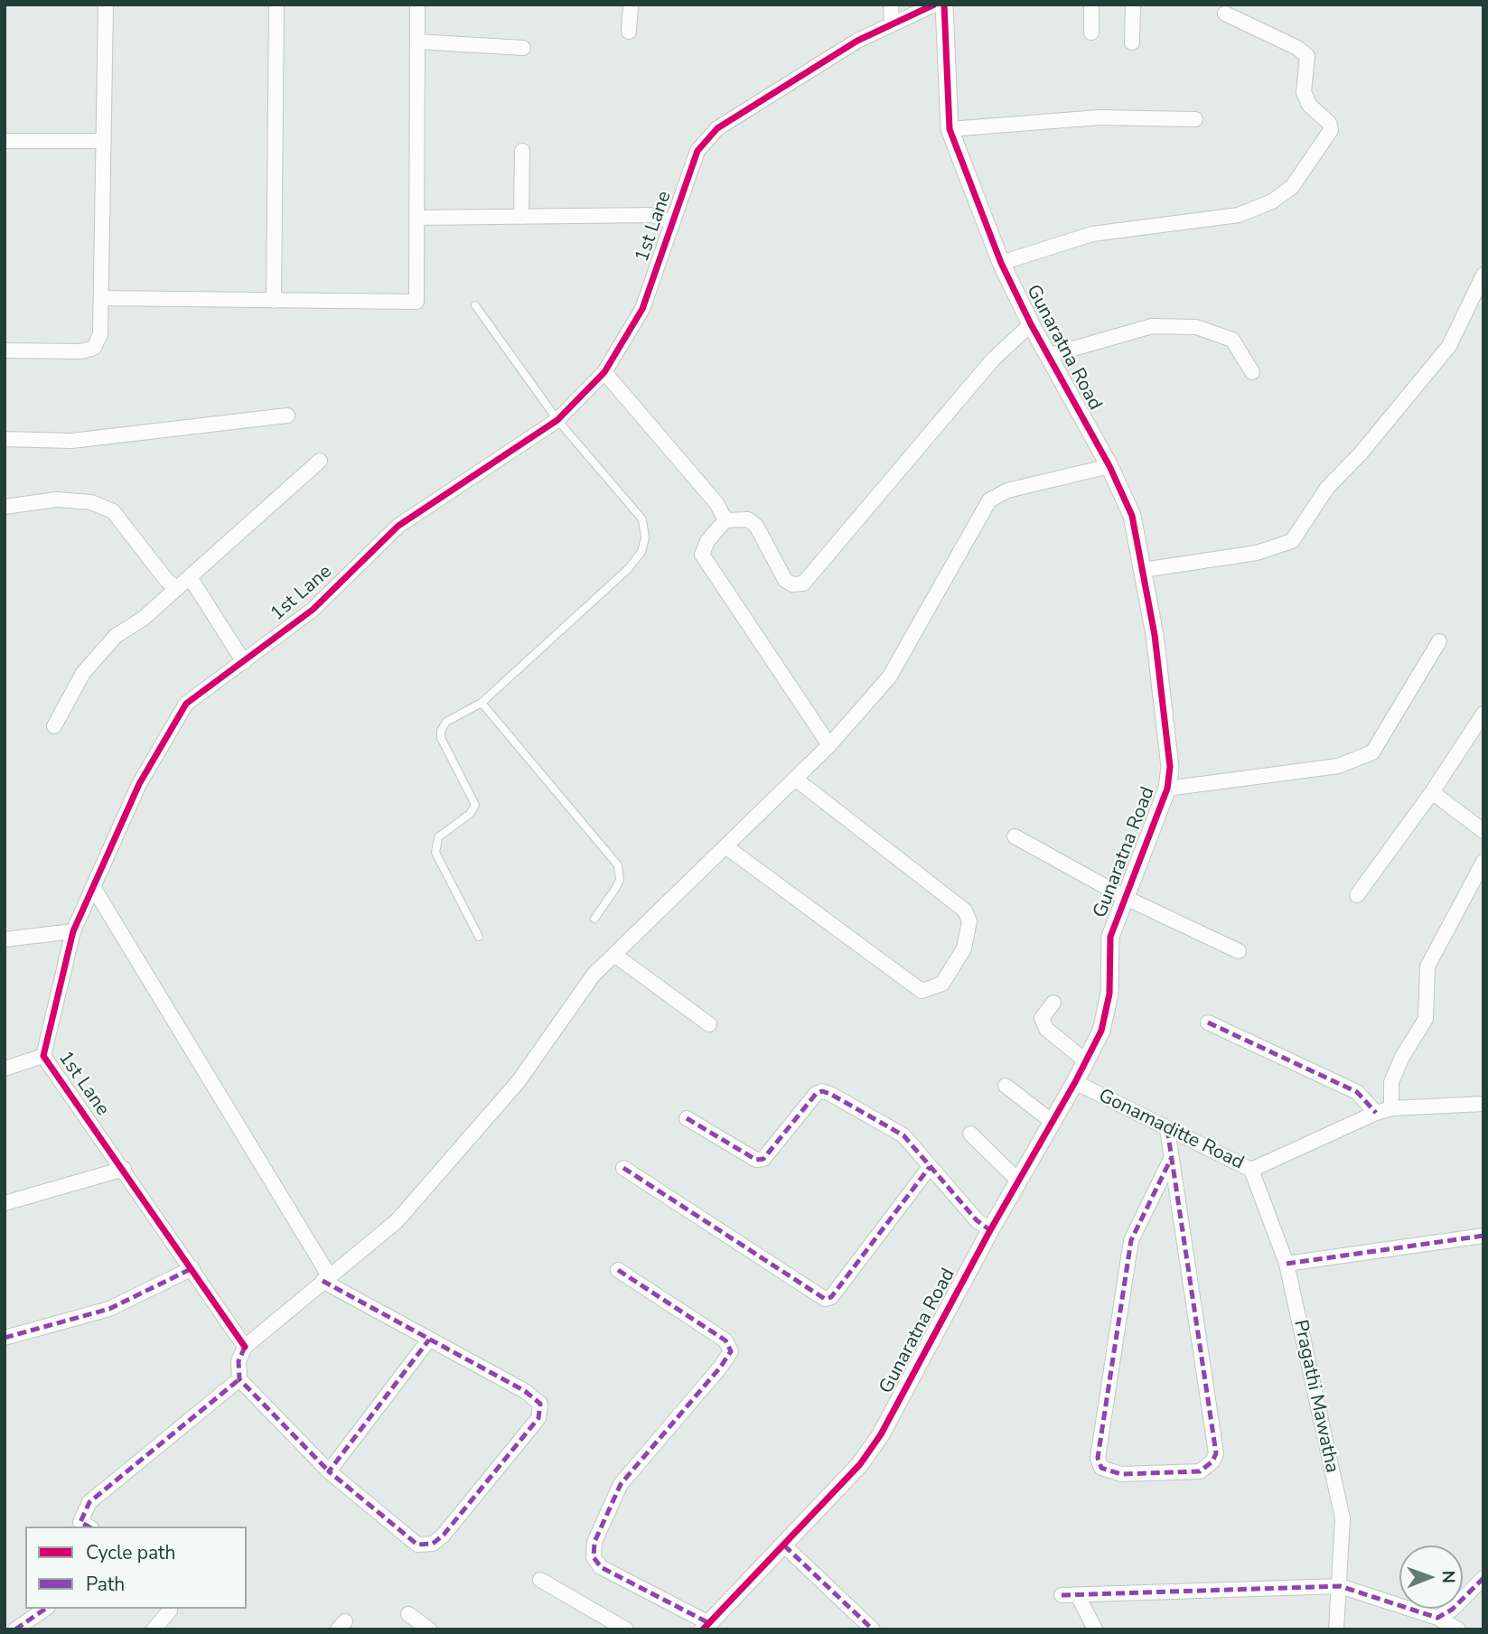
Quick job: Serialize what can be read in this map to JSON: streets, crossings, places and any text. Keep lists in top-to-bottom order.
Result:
{
  "streets": {
    "street": [
      "1st Lane",
      "Gunaratna Road",
      "Gonamaditte Road",
      "Pragathi Mawatha"
    ]
  },
  "crossings": [
    ["Gunaratna Road", "Gonamaditte Road"],
    ["Gonamaditte Road", "Pragathi Mawatha"]
  ],
  "legend": ["Cycle path", "Path"],
  "north": "right"
}
